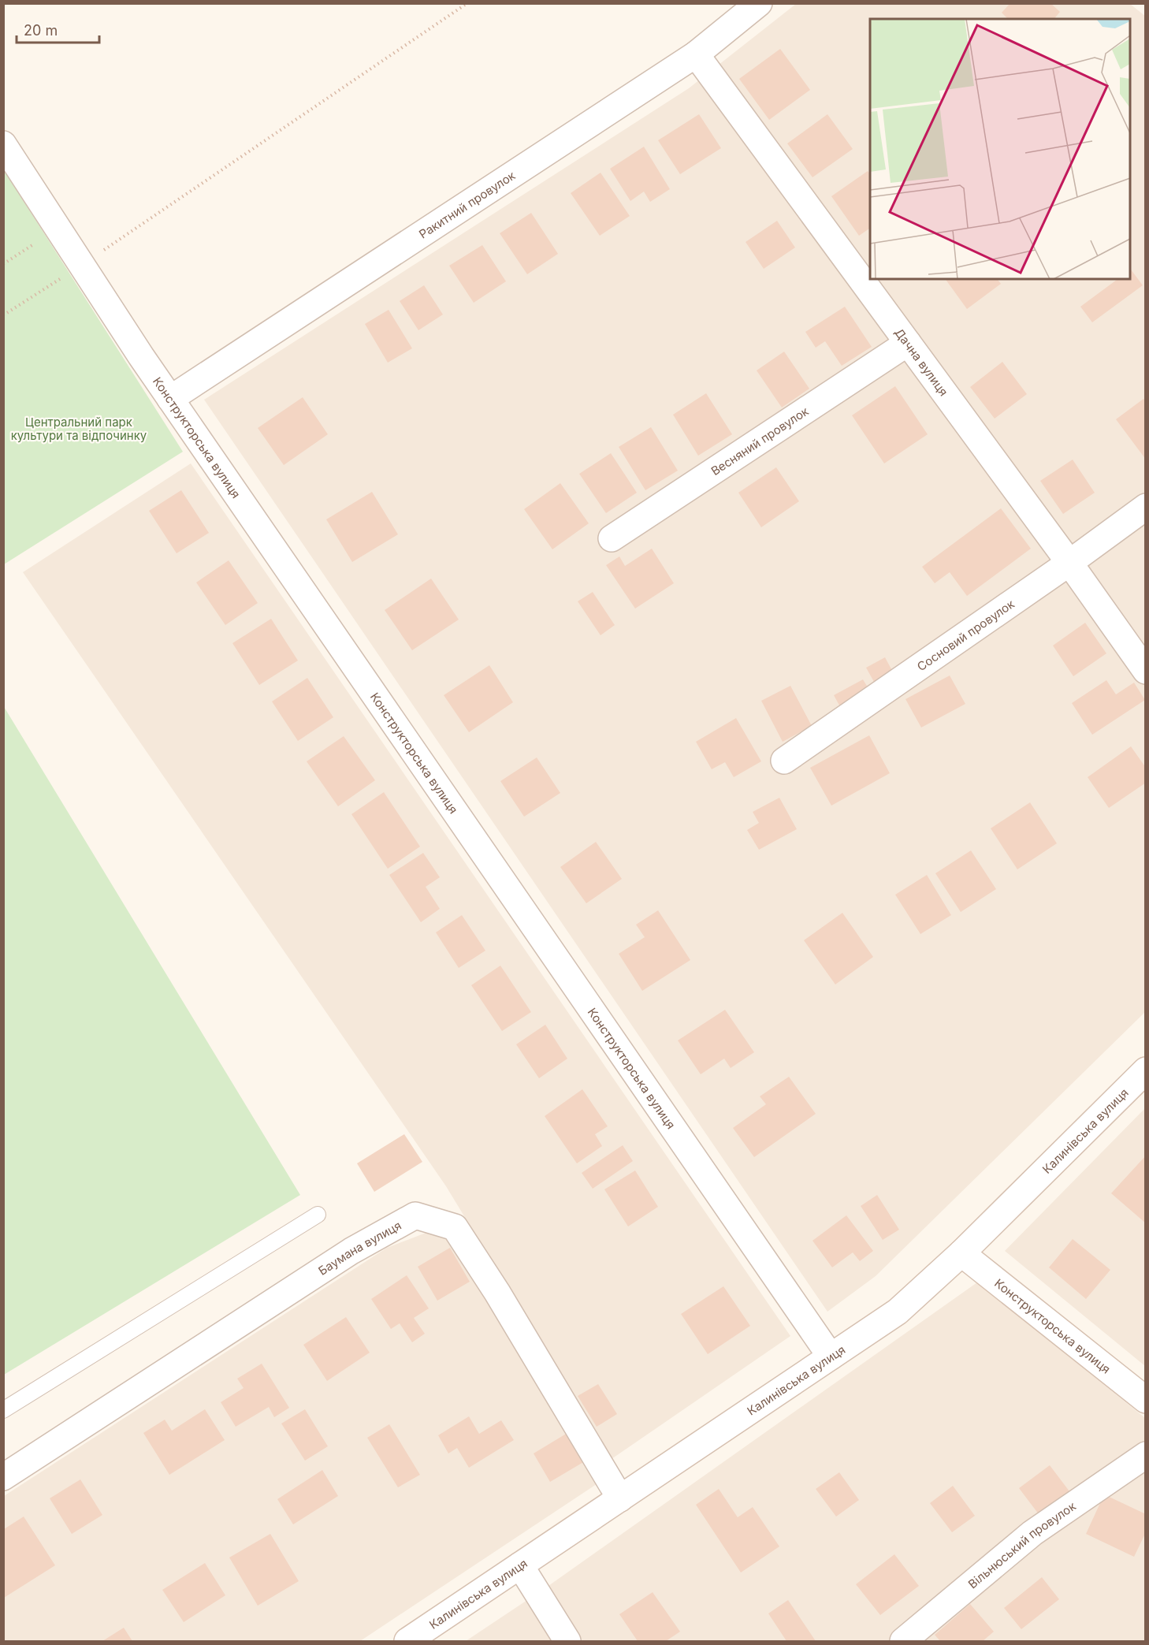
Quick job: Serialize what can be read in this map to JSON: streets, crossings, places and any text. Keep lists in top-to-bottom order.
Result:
{
  "streets": {
    "street": [
      "Ракитний провулок",
      "Дачна вулиця",
      "Конструкторська вулиця",
      "Весняний провулок",
      "Сосновий провулок",
      "Калинівська вулиця",
      "Баумана вулиця",
      "Вільнюський провулок"
    ]
  },
  "crossings": [
    ["Ракитний провулок", "Дачна вулиця"],
    ["Ракитний провулок", "Конструкторська вулиця"],
    ["Дачна вулиця", "Весняний провулок"],
    ["Дачна вулиця", "Сосновий провулок"],
    ["Конструкторська вулиця", "Калинівська вулиця"],
    ["Калинівська вулиця", "Баумана вулиця"]
  ],
  "parks": ["Центральний парк культури та відпочинку"],
  "scale_bar": "20 m"
}
